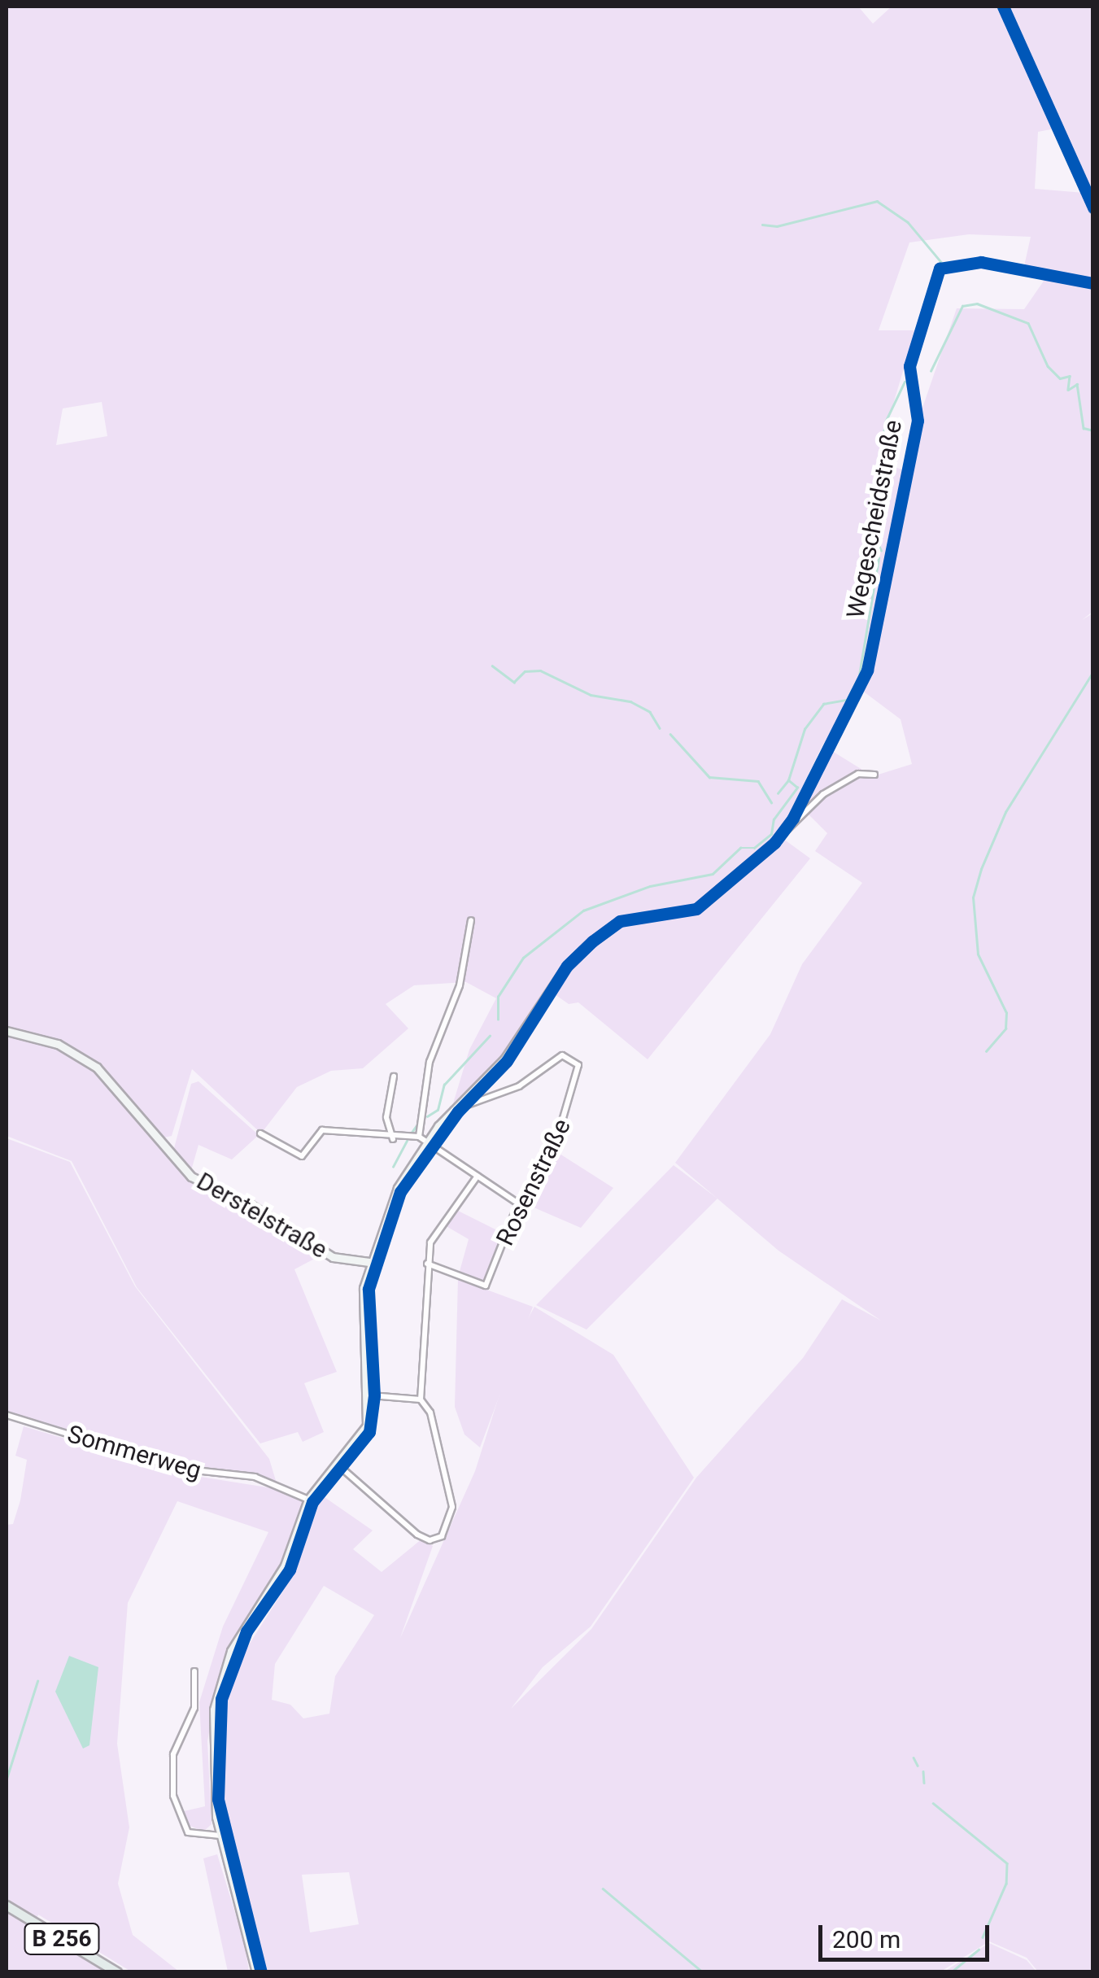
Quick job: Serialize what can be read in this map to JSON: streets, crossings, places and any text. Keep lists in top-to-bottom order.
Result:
{
  "streets": {
    "main road": ["Wegescheidstraße", "Derstelstraße", "B 256"],
    "street": ["Rosenstraße", "Sommerweg"]
  },
  "scale_bar": "200 m"
}
